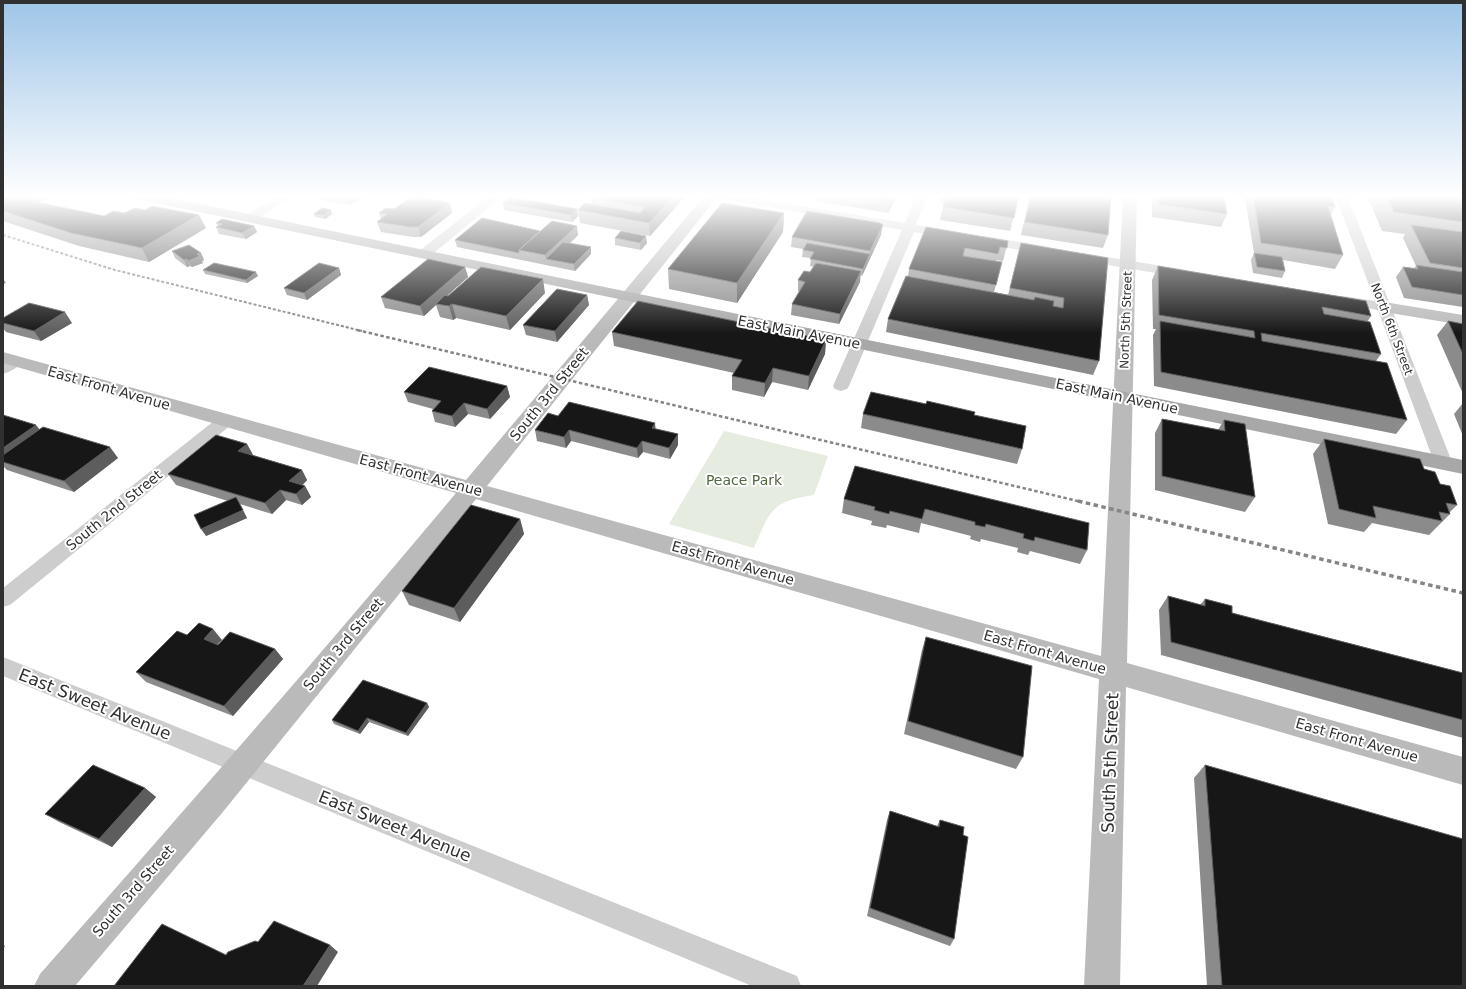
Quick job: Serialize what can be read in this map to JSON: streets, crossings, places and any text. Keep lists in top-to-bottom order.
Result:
{
  "streets": {
    "main road": ["East Main Avenue"],
    "street": [
      "North 5th Street",
      "North 6th Street",
      "East Front Avenue",
      "South 3rd Street",
      "South 2nd Street",
      "East Sweet Avenue",
      "South 5th Street"
    ]
  },
  "crossings": [
    ["North 5th Street", "East Main Avenue"],
    ["North 5th Street", "South 5th Street"],
    ["North 6th Street", "East Main Avenue"],
    ["East Main Avenue", "South 3rd Street"],
    ["East Main Avenue", "South 5th Street"],
    ["East Front Avenue", "South 3rd Street"],
    ["East Front Avenue", "South 2nd Street"],
    ["East Front Avenue", "South 5th Street"],
    ["South 3rd Street", "East Sweet Avenue"]
  ],
  "parks": ["Peace Park"]
}
